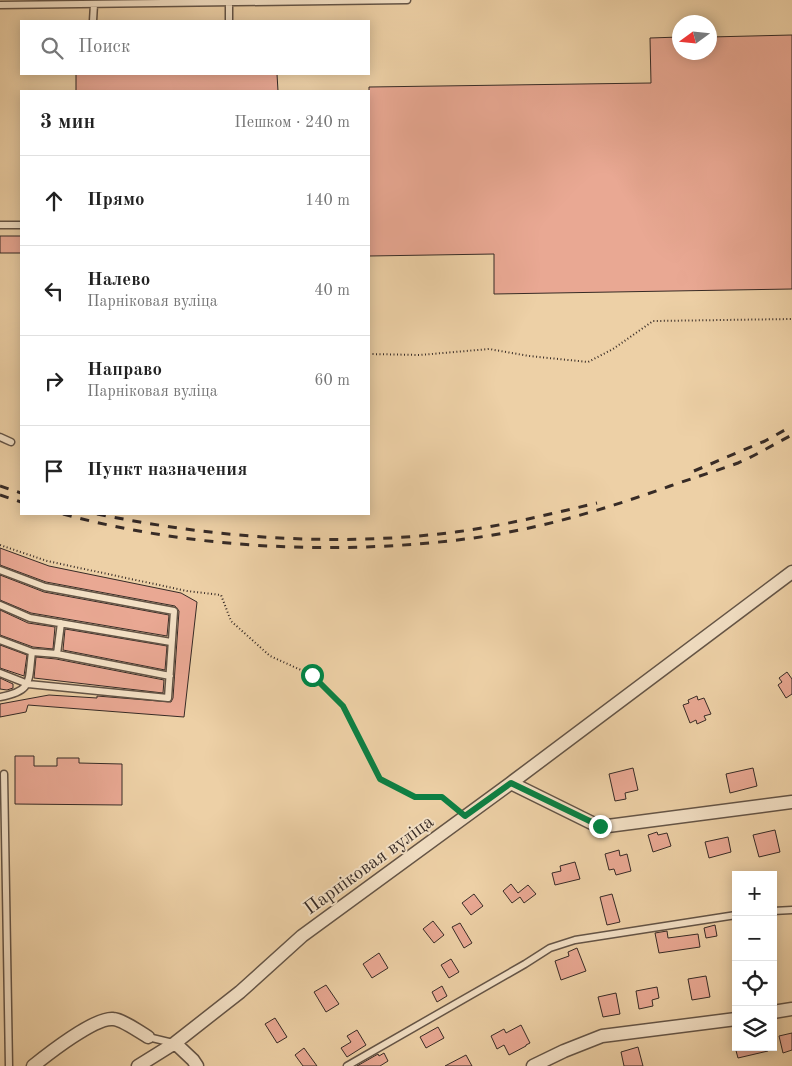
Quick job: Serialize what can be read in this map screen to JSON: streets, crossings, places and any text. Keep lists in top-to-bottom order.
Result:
{
  "streets": {
    "street": ["Парніковая вуліца"]
  },
  "north": "left",
  "page": {
    "search": "Поиск",
    "heading": ["3 мин", "Пешком · 240 m"],
    "list": [
      ["Прямо", "140 m"],
      ["Налево", "Парніковая вуліца", "40 m"],
      ["Направо", "Парніковая вуліца", "60 m"],
      "Пункт назначения"
    ],
    "map_buttons": ["+", "−"]
  }
}
